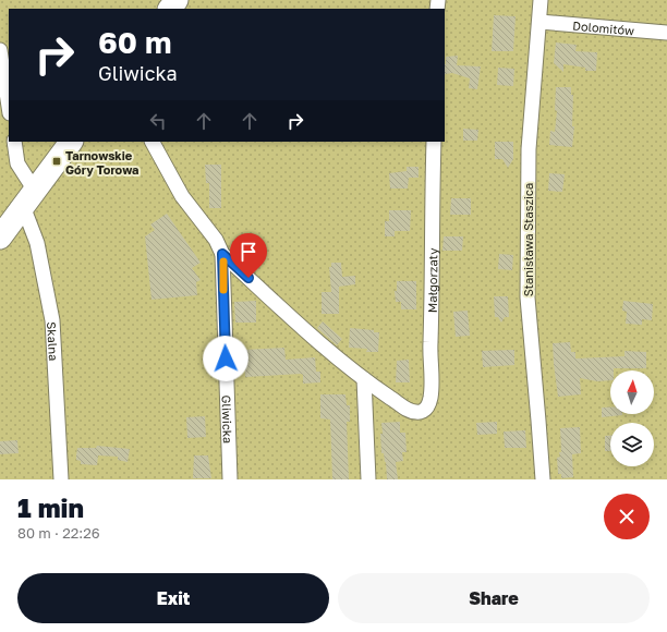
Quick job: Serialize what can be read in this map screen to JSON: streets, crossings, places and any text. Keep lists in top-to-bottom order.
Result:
{
  "streets": {
    "street": [
      "Dolomitów",
      "Stanisława Staszica",
      "Małgorzaty",
      "Skalna",
      "Gliwicka"
    ]
  },
  "crossings": [
    ["Dolomitów", "Stanisława Staszica"],
    ["Małgorzaty", "Gliwicka"]
  ],
  "places": {
    "transit": ["Tarnowskie Góry Torowa"]
  },
  "north": "top",
  "page": {
    "turn": ["60 m", "Gliwicka"],
    "heading": ["1 min", "80 m · 22:26"],
    "buttons": ["Exit", "Share"]
  }
}
